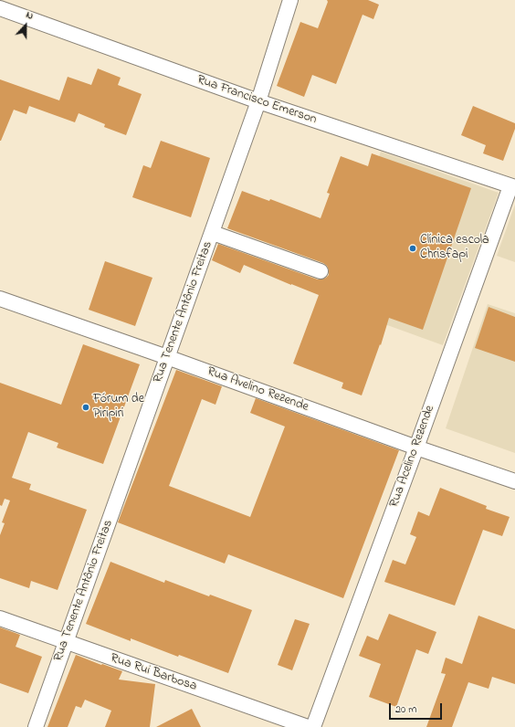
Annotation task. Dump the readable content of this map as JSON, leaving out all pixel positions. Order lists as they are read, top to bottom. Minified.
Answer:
{"streets":{"street":["Rua Francisco Emerson","Rua Tenente Antônio Freitas","Rua Avelino Rezende","Rua Acelino Rezende","Rua Rui Barbosa"]},"crossings":[["Rua Francisco Emerson","Rua Tenente Antônio Freitas"],["Rua Francisco Emerson","Rua Acelino Rezende"],["Rua Tenente Antônio Freitas","Rua Avelino Rezende"],["Rua Tenente Antônio Freitas","Rua Rui Barbosa"],["Rua Avelino Rezende","Rua Acelino Rezende"]],"places":["Clínica escola Chrisfapi","Fórum de Piripiri"],"scale_bar":"20 m","north":"top"}
